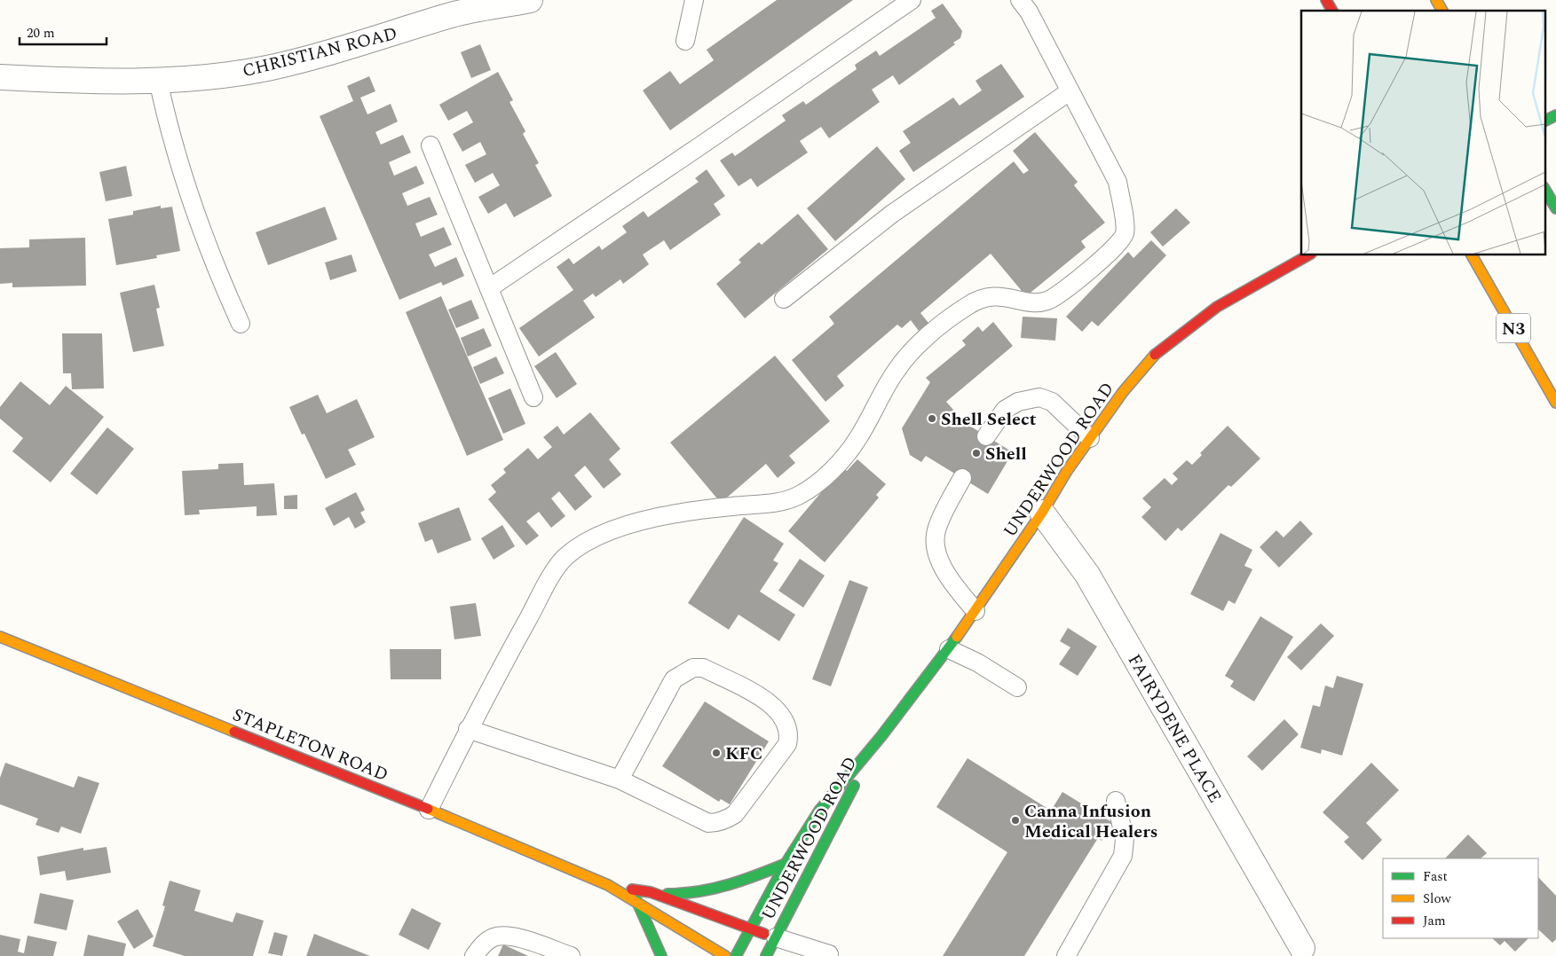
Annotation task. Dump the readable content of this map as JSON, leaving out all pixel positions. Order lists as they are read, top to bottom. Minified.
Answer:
{"streets":{"main road":["N3","UNDERWOOD ROAD","STAPLETON ROAD"],"street":["CHRISTIAN ROAD","FAIRYDENE PLACE"]},"crossings":[["UNDERWOOD ROAD","FAIRYDENE PLACE"],["UNDERWOOD ROAD","STAPLETON ROAD"]],"places":["Shell Select","Shell","KFC","Canna Infusion Medical Healers"],"legend":["Fast","Slow","Jam"],"scale_bar":"20 m"}
